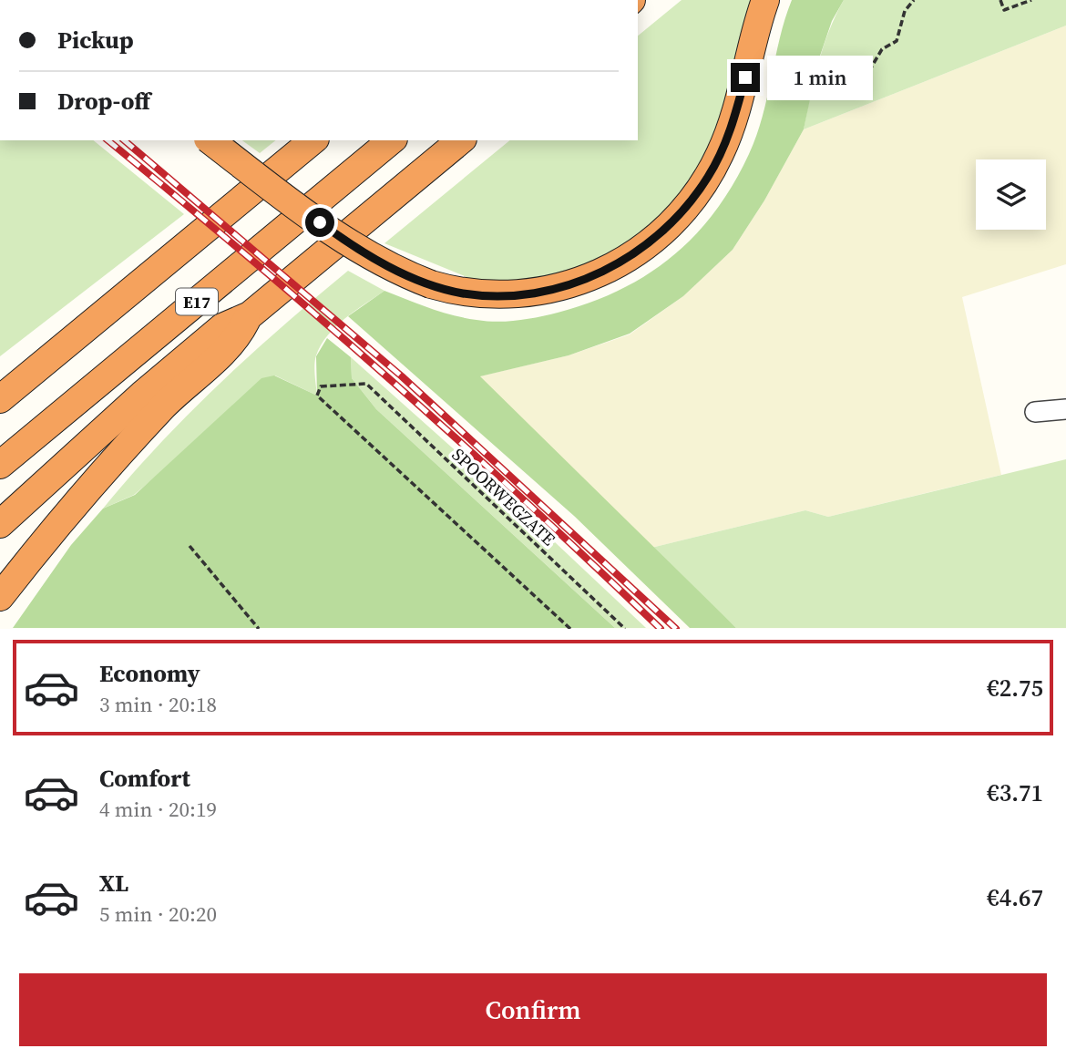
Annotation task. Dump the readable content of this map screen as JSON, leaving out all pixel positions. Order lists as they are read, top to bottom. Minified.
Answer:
{"streets":{"highway":["E17"],"path":["SPOORWEGZATE"]},"page":{"banner":["Pickup","Drop-off"],"bubble":"1 min","list":[{"name":"Economy","note":"3 min · 20:18","value":"€2.75"},{"name":"Comfort","note":"4 min · 20:19","value":"€3.71"},{"name":"XL","note":"5 min · 20:20","value":"€4.67"}],"buttons":"Confirm"}}
